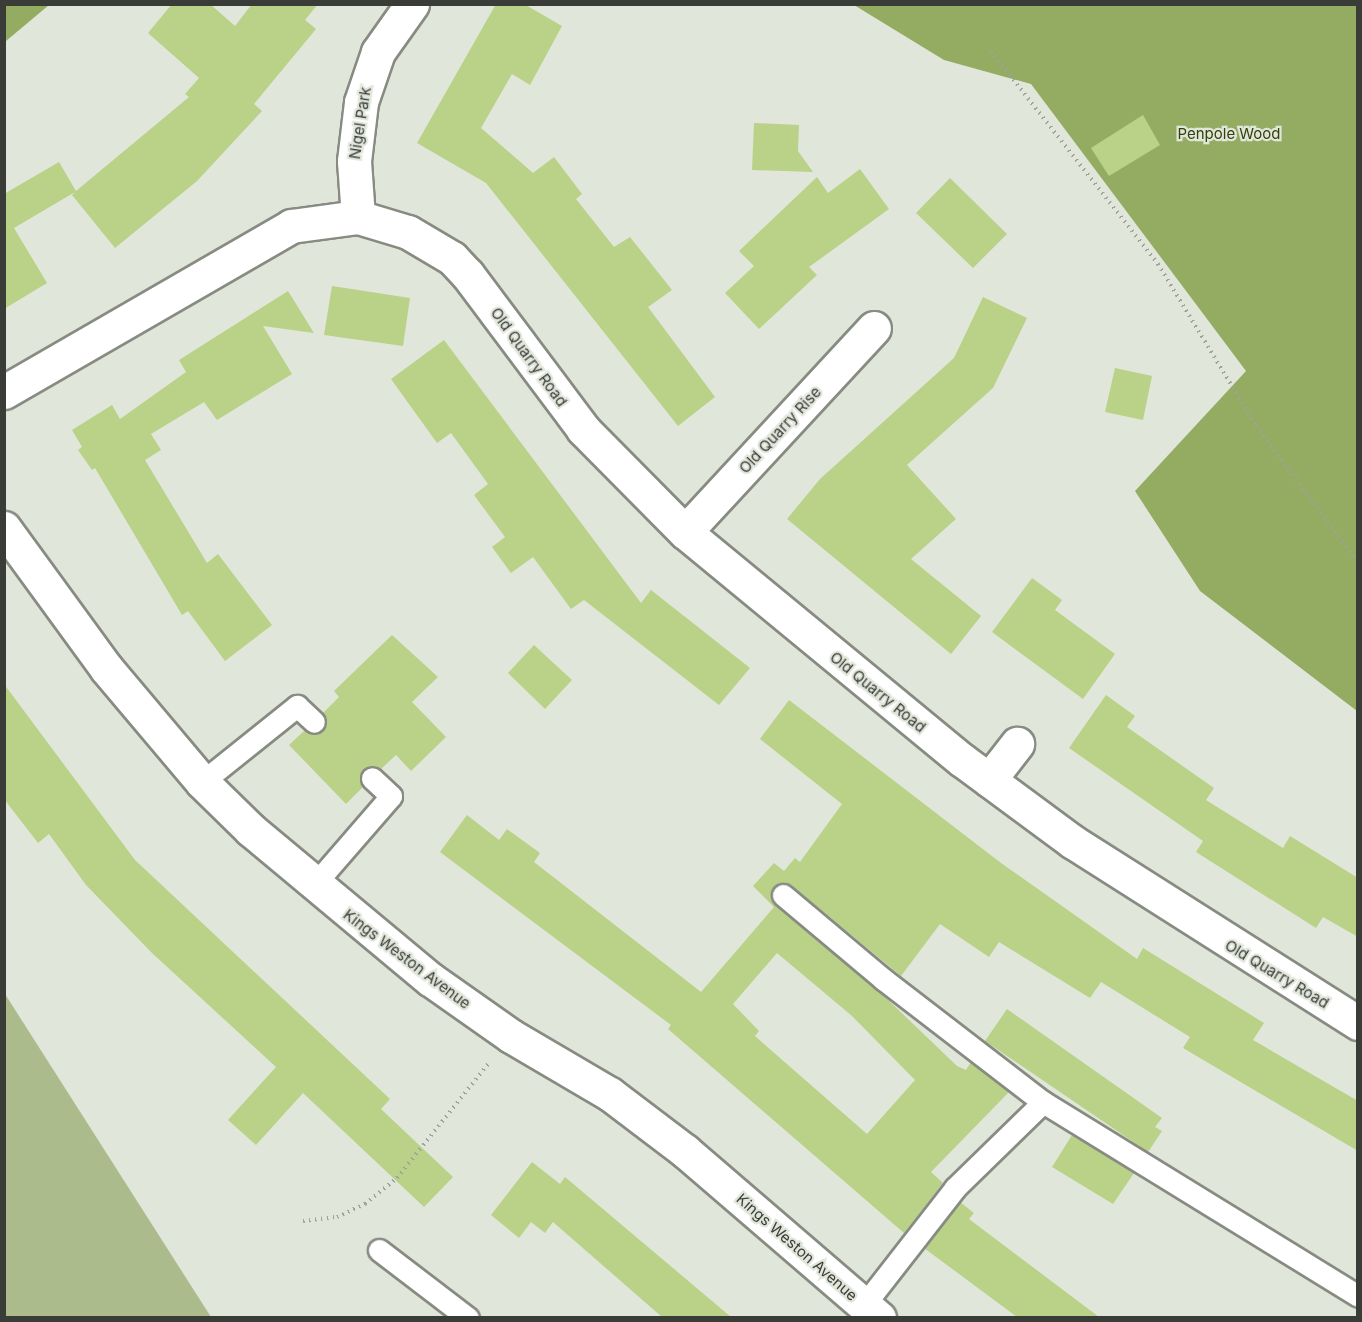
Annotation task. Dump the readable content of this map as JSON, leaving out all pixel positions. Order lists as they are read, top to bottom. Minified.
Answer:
{"streets":{"street":["Nigel Park","Old Quarry Road","Old Quarry Rise","Kings Weston Avenue"]},"crossings":[["Nigel Park","Old Quarry Road"],["Old Quarry Road","Old Quarry Rise"]],"parks":["Penpole Wood"]}
